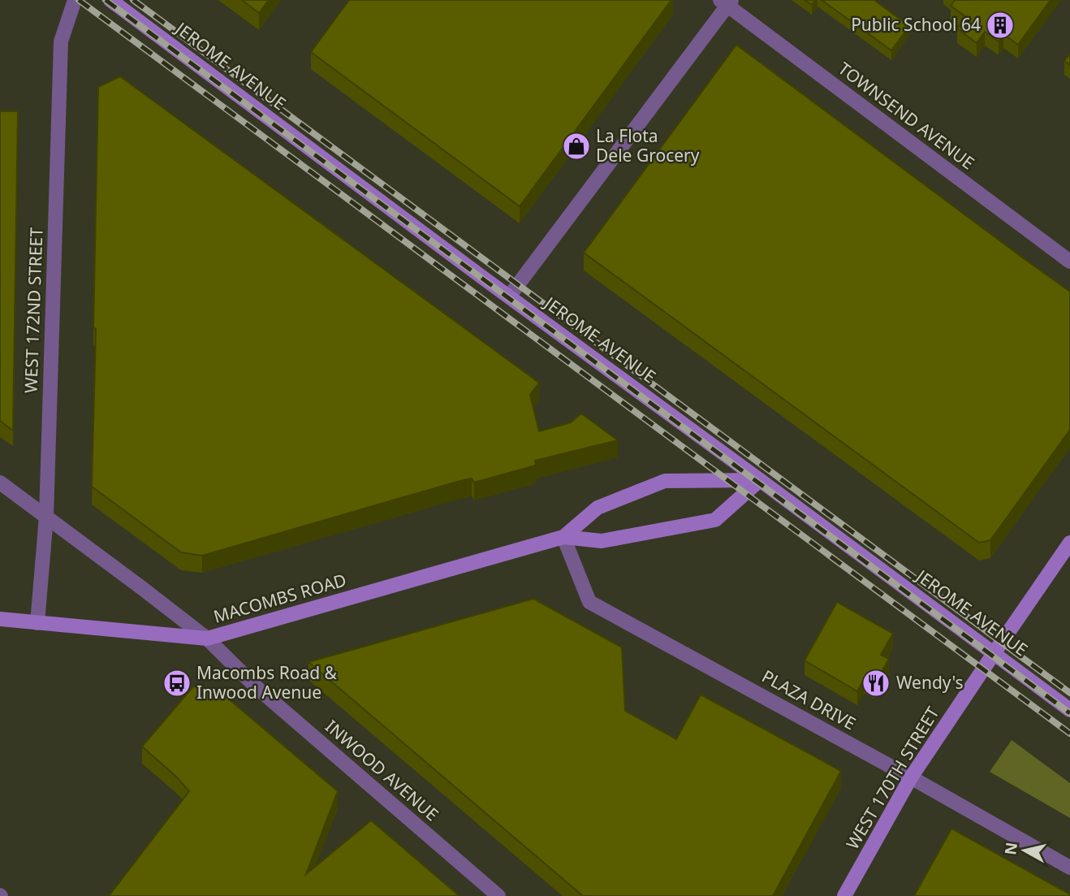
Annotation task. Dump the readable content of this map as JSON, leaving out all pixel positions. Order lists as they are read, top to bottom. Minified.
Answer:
{"streets":{"street":["JEROME AVENUE","TOWNSEND AVENUE","WEST 172ND STREET","MACOMBS ROAD","PLAZA DRIVE","INWOOD AVENUE","WEST 170TH STREET"]},"crossings":[["JEROME AVENUE","MACOMBS ROAD"],["JEROME AVENUE","WEST 170TH STREET"],["WEST 172ND STREET","MACOMBS ROAD"],["WEST 172ND STREET","INWOOD AVENUE"],["MACOMBS ROAD","PLAZA DRIVE"],["MACOMBS ROAD","INWOOD AVENUE"],["PLAZA DRIVE","WEST 170TH STREET"]],"places":{"building":["Public School 64"],"shop":["La Flota Dele Grocery"],"bus stop":["Macombs Road & Inwood Avenue"],"restaurant":["Wendy's"]},"north":"left"}
